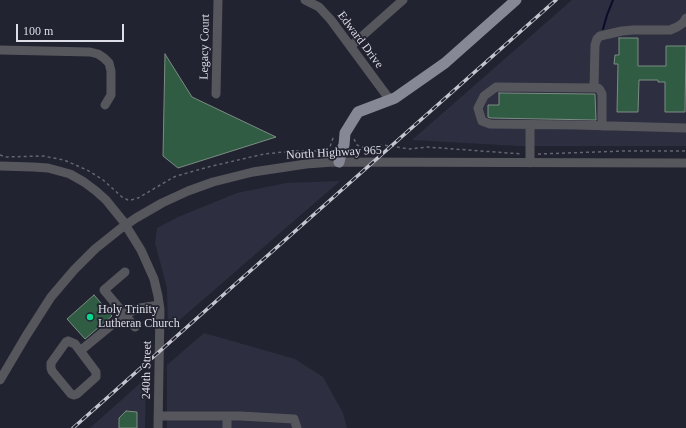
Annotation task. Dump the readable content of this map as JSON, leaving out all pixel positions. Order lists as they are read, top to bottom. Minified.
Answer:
{"streets":{"street":["Edward Drive","Legacy Court","North Highway 965","240th Street"]},"crossings":[["North Highway 965","240th Street"]],"places":["Holy Trinity Lutheran Church"],"scale_bar":"100 m"}
